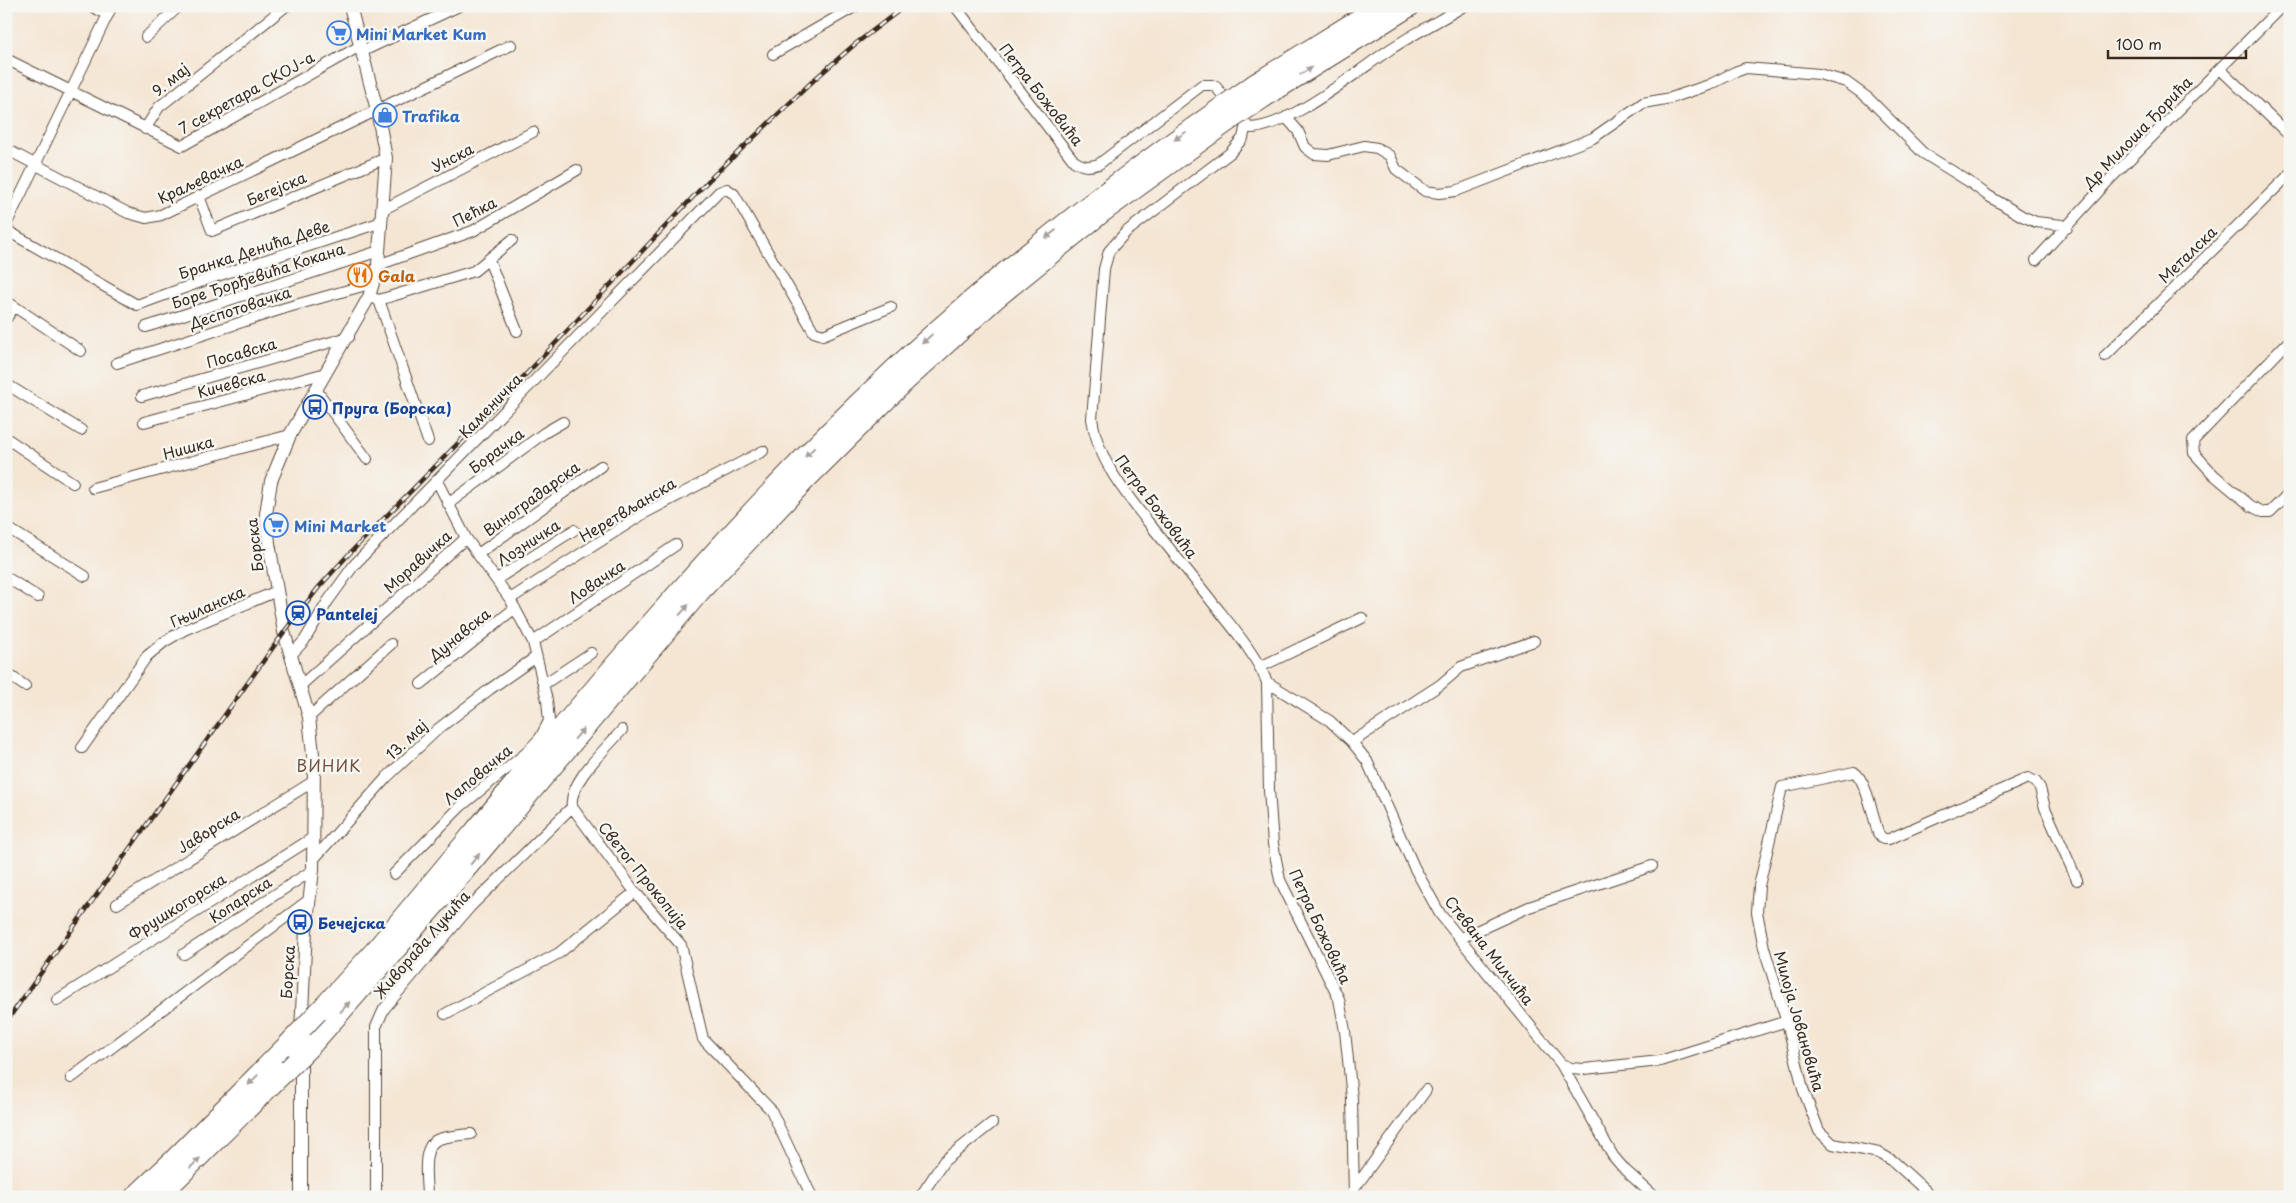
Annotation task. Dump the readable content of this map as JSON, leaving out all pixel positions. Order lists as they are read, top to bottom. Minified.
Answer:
{"streets":{"street":["9. мај","7 секретара СКОЈ-а","Петра Божовића","Др Милоша Ђорића","Унска","Краљевачка","Бегејска","Пећка","Бранка Денића Деве","Металска","Боре Ђорђевића Кокана","Деспотовачка","Посавска","Кичевска","Каменичка","Нишка","Борачка","Виноградарска","Неретвљанска","Лозничка","Борска","Моравичка","Ловачка","Гњиланска","Дунавска","13. мај","Лаповачка","Јаворска","Светог Прокопија","Копарска","Фрушкогорска","Живорада Лукића","Стевана Милчића","Милоја Јовановића"]},"crossings":[["9. мај","7 секретара СКОЈ-а"],["7 секретара СКОЈ-а","Борска"],["Петра Божовића","Стевана Милчића"],["Унска","Борска"],["Краљевачка","Бегејска"],["Краљевачка","Борска"],["Бегејска","Борска"],["Пећка","Борска"],["Бранка Денића Деве","Борска"],["Боре Ђорђевића Кокана","Борска"],["Деспотовачка","Борска"],["Посавска","Борска"],["Кичевска","Борска"],["Каменичка","Борска"],["Каменичка","Лаповачка"],["Нишка","Борска"],["Борачка","Лаповачка"],["Виноградарска","Лаповачка"],["Неретвљанска","Дунавска"],["Неретвљанска","Лаповачка"],["Лозничка","Лаповачка"],["Борска","Моравичка"],["Борска","Гњиланска"],["Борска","13. мај"],["Борска","Јаворска"],["Борска","Копарска"],["Борска","Фрушкогорска"],["Моравичка","Лаповачка"],["Ловачка","Лаповачка"],["Дунавска","Лаповачка"],["13. мај","Лаповачка"],["13. мај","Копарска"],["Светог Прокопија","Живорада Лукића"]],"districts":["ВИНИК"],"places":{"supermarket":["Mini Market Kum","Mini Market"],"shop":["Trafika"],"restaurant":["Gala"],"bus stop":["Пруга (Борска)","Бечејска"],"station":["Pantelej"]},"scale_bar":"100 m"}
